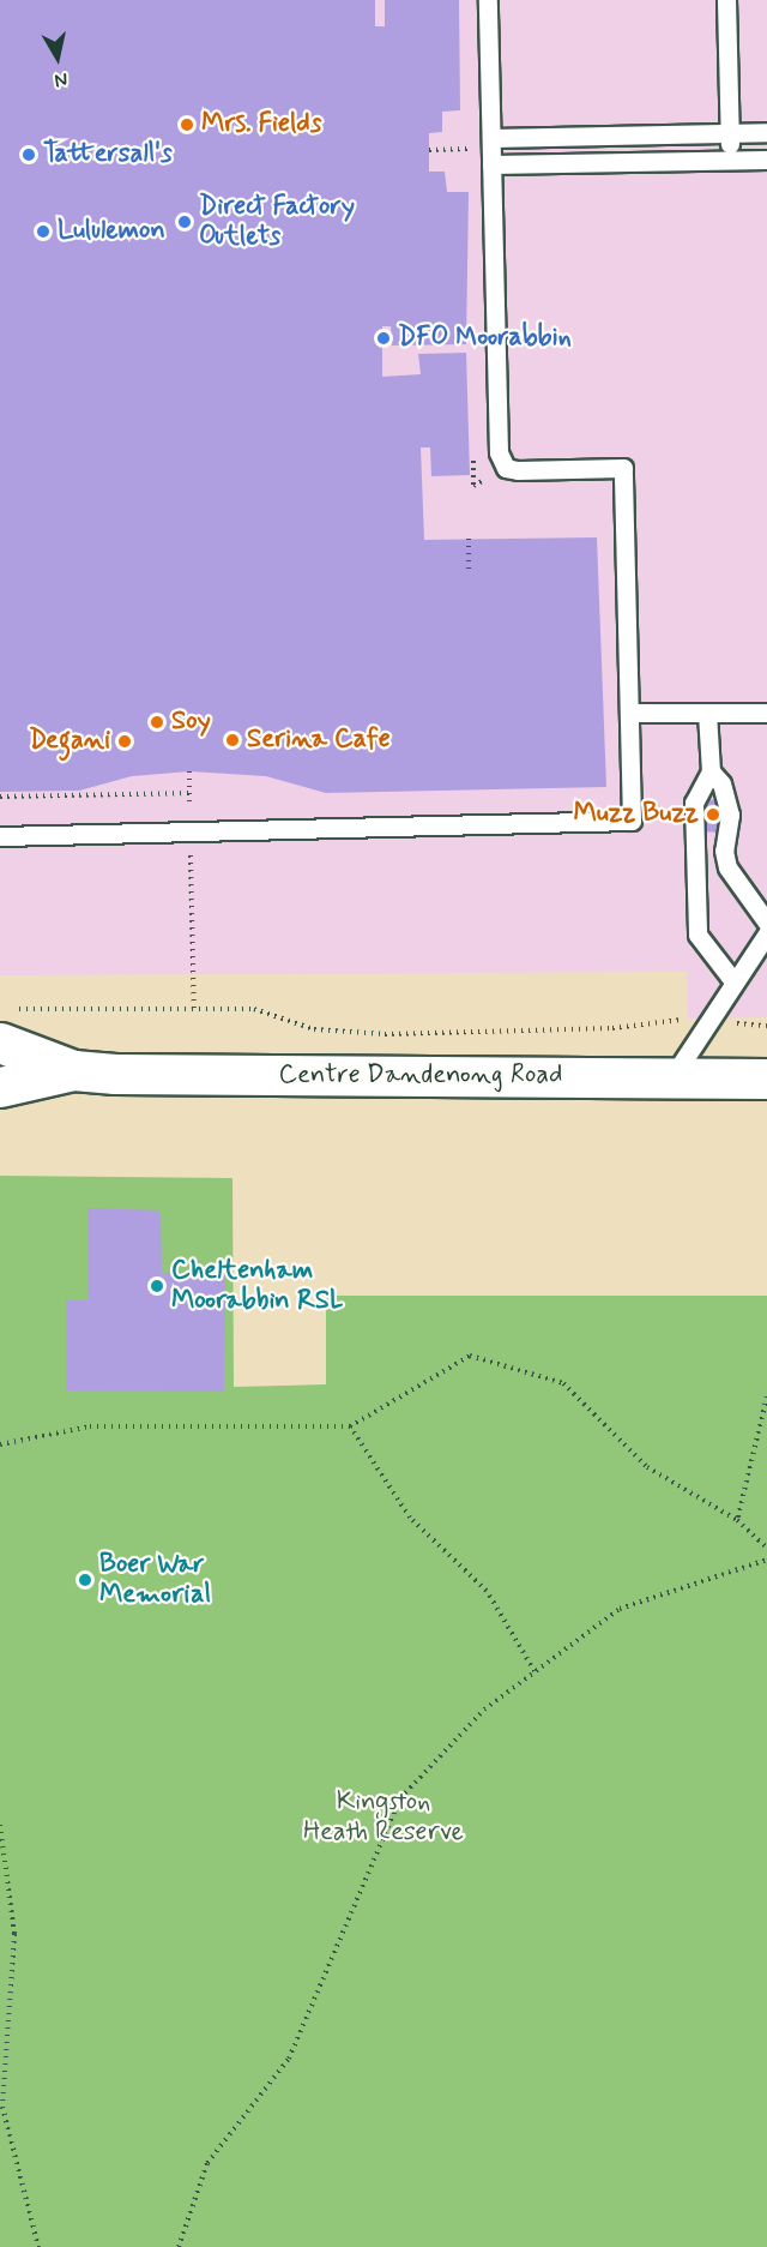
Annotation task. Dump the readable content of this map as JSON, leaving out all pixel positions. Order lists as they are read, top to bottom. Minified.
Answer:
{"streets":{"main road":["Centre Dandenong Road"]},"parks":["Kingston Heath Reserve"],"places":["Mrs. Fields","Tattersall's","Direct Factory Outlets","Lululemon","DFO Moorabbin","Soy","Serina Cafe","Degani","Muzz Buzz","Cheltenham Moorabbin RSL","Boer War Memorial"],"north":"bottom"}
